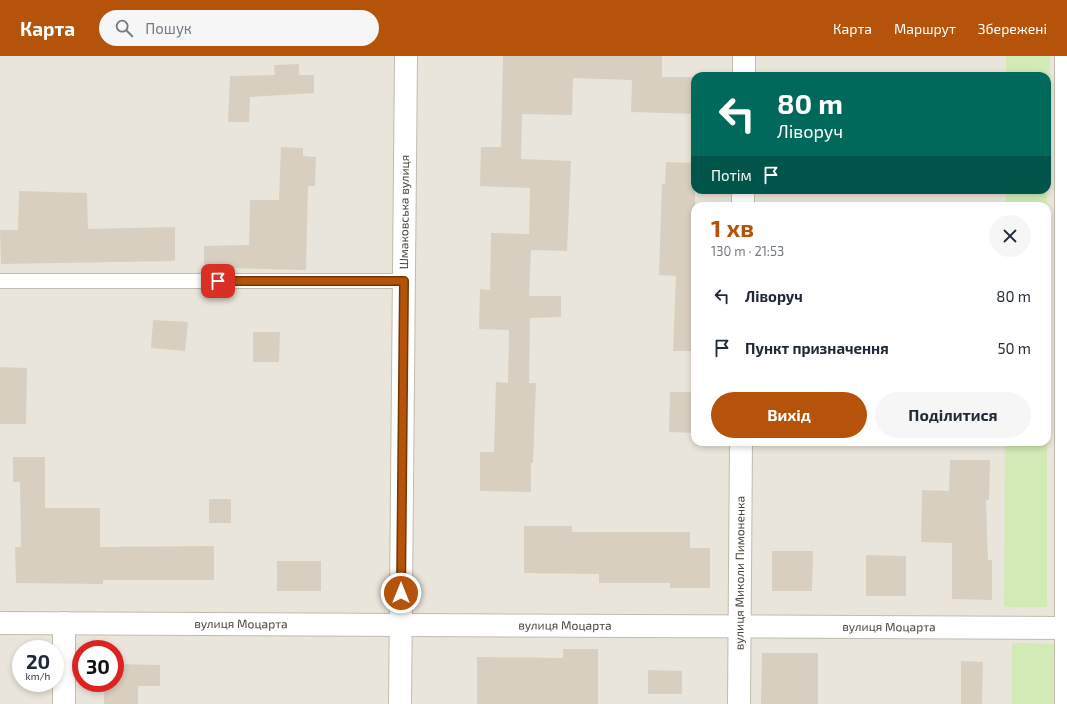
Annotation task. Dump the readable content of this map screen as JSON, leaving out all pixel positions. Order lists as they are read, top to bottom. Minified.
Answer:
{"streets":{"street":["Шмаковська вулиця","вулиця Миколи Пимоненка","вулиця Моцарта"]},"crossings":[["Шмаковська вулиця","вулиця Моцарта"],["вулиця Миколи Пимоненка","вулиця Моцарта"]],"page":{"header":"Карта","search":"Пошук","nav":["Карта","Маршрут","Збережені"],"turn":["80 m","Ліворуч"],"then":"Потім","heading":["1 хв","130 m · 21:53"],"list":[{"name":"Ліворуч","value":"80 m"},{"name":"Пункт призначення","value":"50 m"}],"buttons":["Вихід","Поділитися"],"speed":"20 km/h","limit":"30"}}
